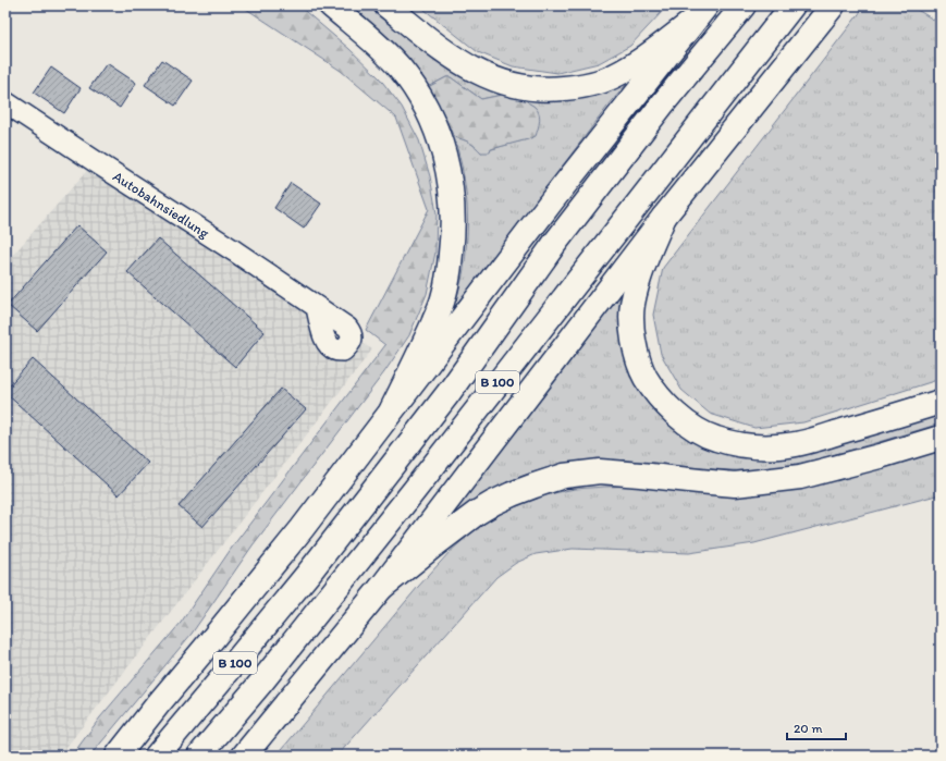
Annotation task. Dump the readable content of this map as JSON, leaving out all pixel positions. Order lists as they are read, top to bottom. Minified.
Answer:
{"streets":{"highway":["B 100"],"street":["Autobahnsiedlung"]},"scale_bar":"20 m"}
